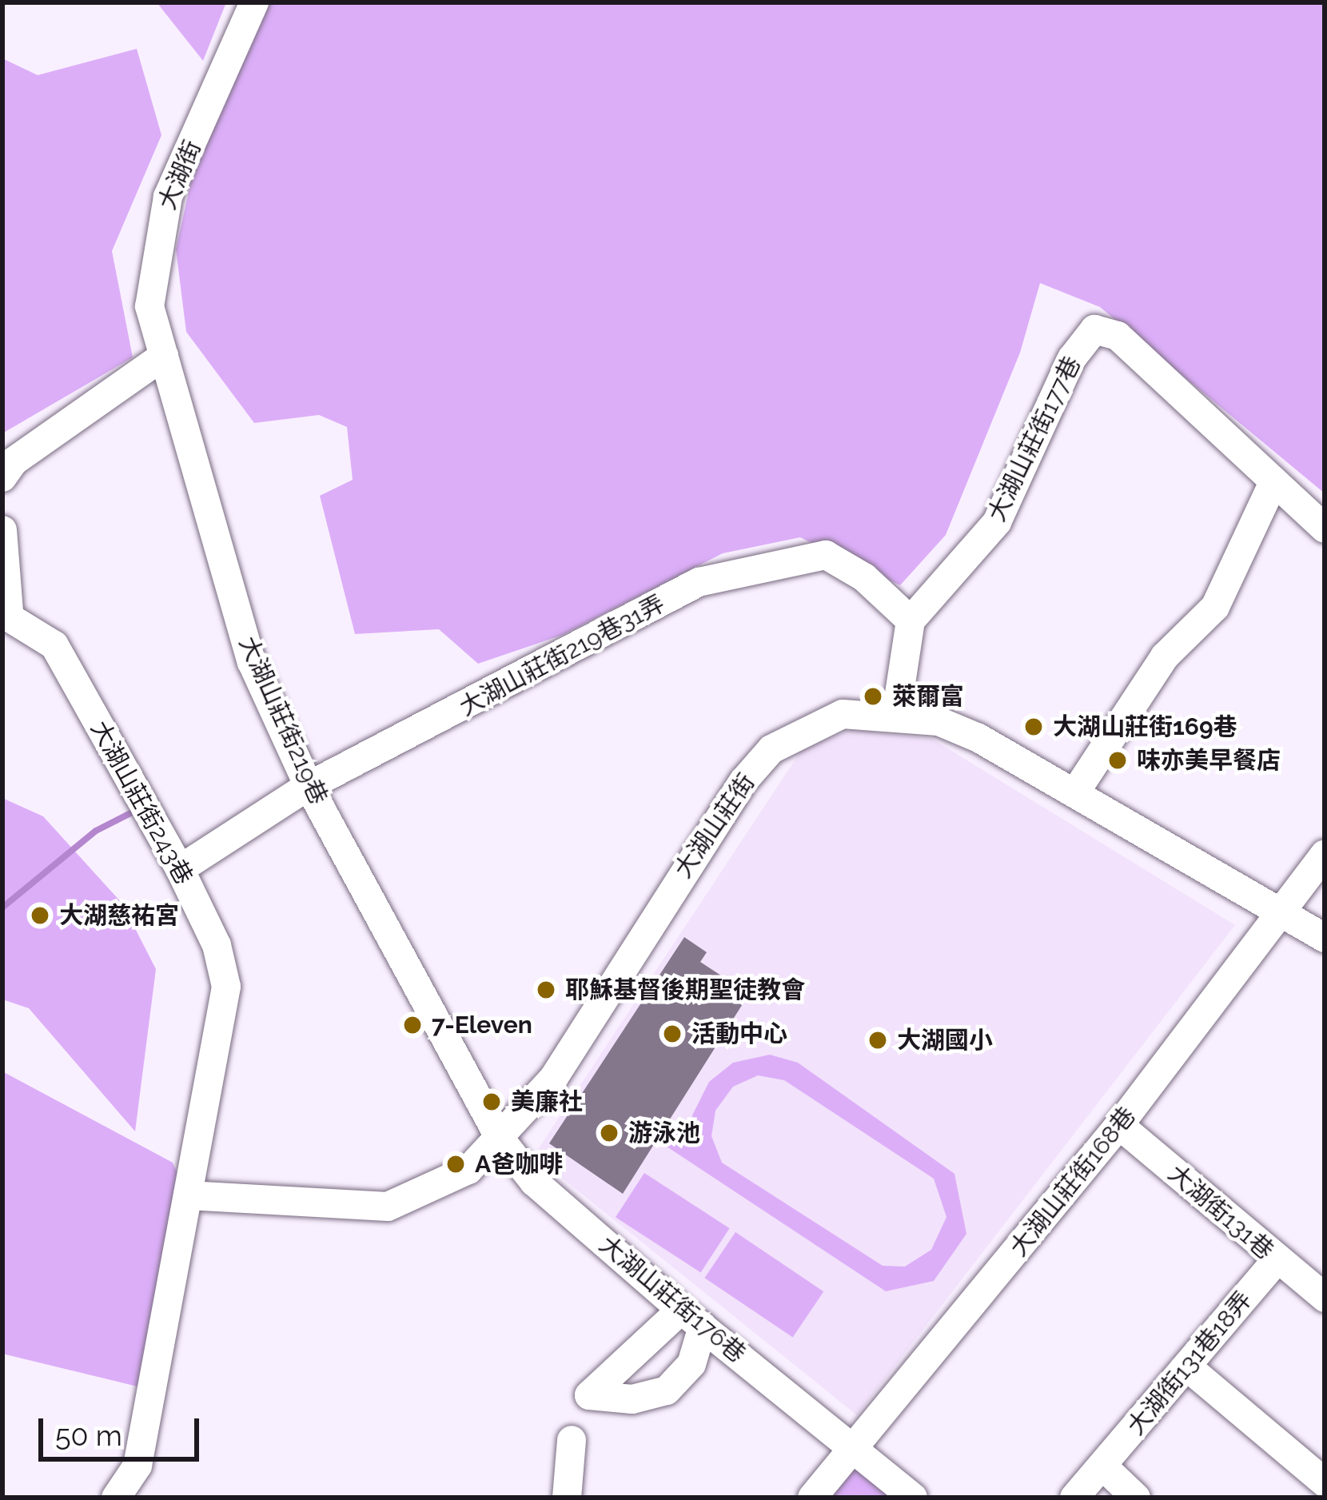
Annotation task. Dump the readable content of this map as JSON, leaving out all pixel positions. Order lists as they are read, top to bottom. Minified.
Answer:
{"streets":{"street":["大湖街","大湖山莊街177巷","大湖山莊街219巷31弄","大湖山莊街219巷","大湖山莊街243巷","大湖山莊街","大湖山莊街168巷","大湖街131巷","大湖山莊街176巷","大湖街131巷18弄"]},"crossings":[["大湖街","大湖山莊街219巷"],["大湖山莊街177巷","大湖山莊街219巷31弄"],["大湖山莊街219巷31弄","大湖山莊街219巷"],["大湖山莊街219巷31弄","大湖山莊街243巷"],["大湖山莊街219巷","大湖山莊街"],["大湖山莊街219巷","大湖山莊街176巷"],["大湖山莊街243巷","大湖山莊街"],["大湖山莊街","大湖山莊街168巷"],["大湖山莊街","大湖山莊街176巷"],["大湖山莊街168巷","大湖街131巷"],["大湖山莊街168巷","大湖山莊街176巷"],["大湖街131巷","大湖街131巷18弄"]],"places":["萊爾富","大湖山莊街169巷","味亦美早餐店","大湖慈祐宮","耶穌基督後期聖徒教會","7-Eleven","活動中心","大湖國小","美廉社","游泳池","A爸咖啡"],"scale_bar":"50 m"}
